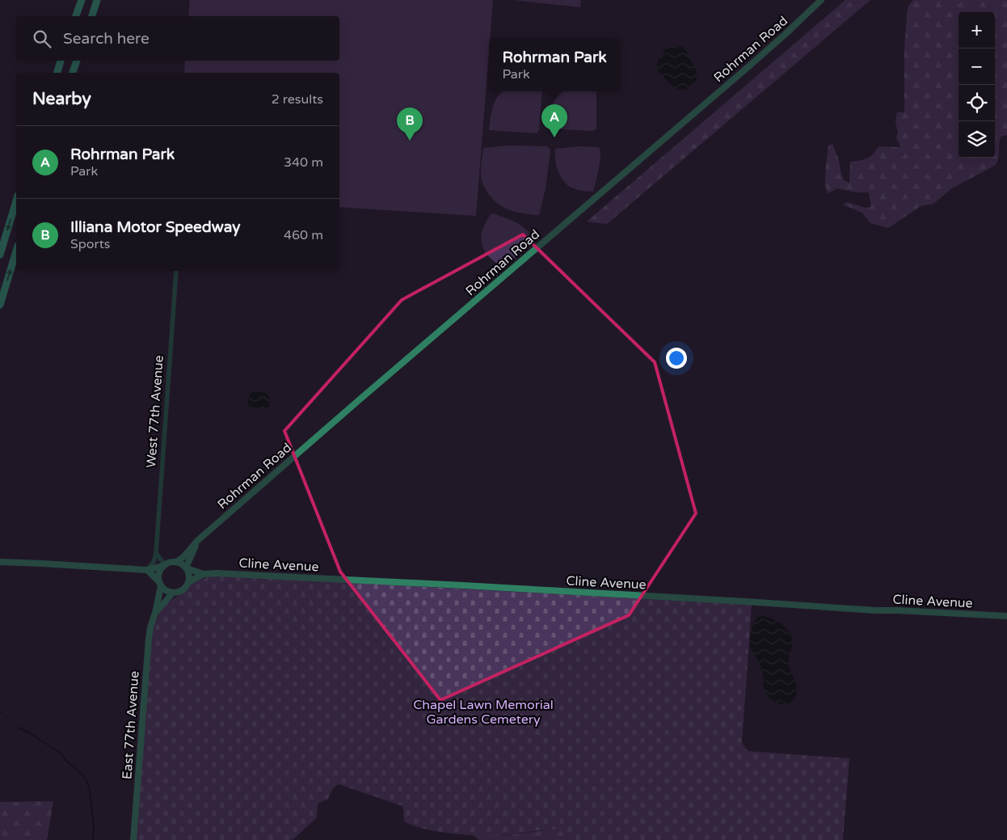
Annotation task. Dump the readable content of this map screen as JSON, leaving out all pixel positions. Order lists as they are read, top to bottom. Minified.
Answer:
{"streets":{"street":["Rohrman Road","West 77th Avenue","Cline Avenue","East 77th Avenue"]},"crossings":[["Rohrman Road","Cline Avenue"],["Rohrman Road","East 77th Avenue"],["Cline Avenue","East 77th Avenue"]],"parks":["Chapel Lawn Memorial Gardens Cemetery"],"page":{"map_buttons":["+","−"],"search":"Search here","popup":["Rohrman Park","Park"],"heading":["Nearby","2 results"],"pins":["A","B"],"list":[{"mark":"A","name":"Rohrman Park","note":"Park","value":"340 m"},{"mark":"B","name":"Illiana Motor Speedway","note":"Sports","value":"460 m"}]}}
